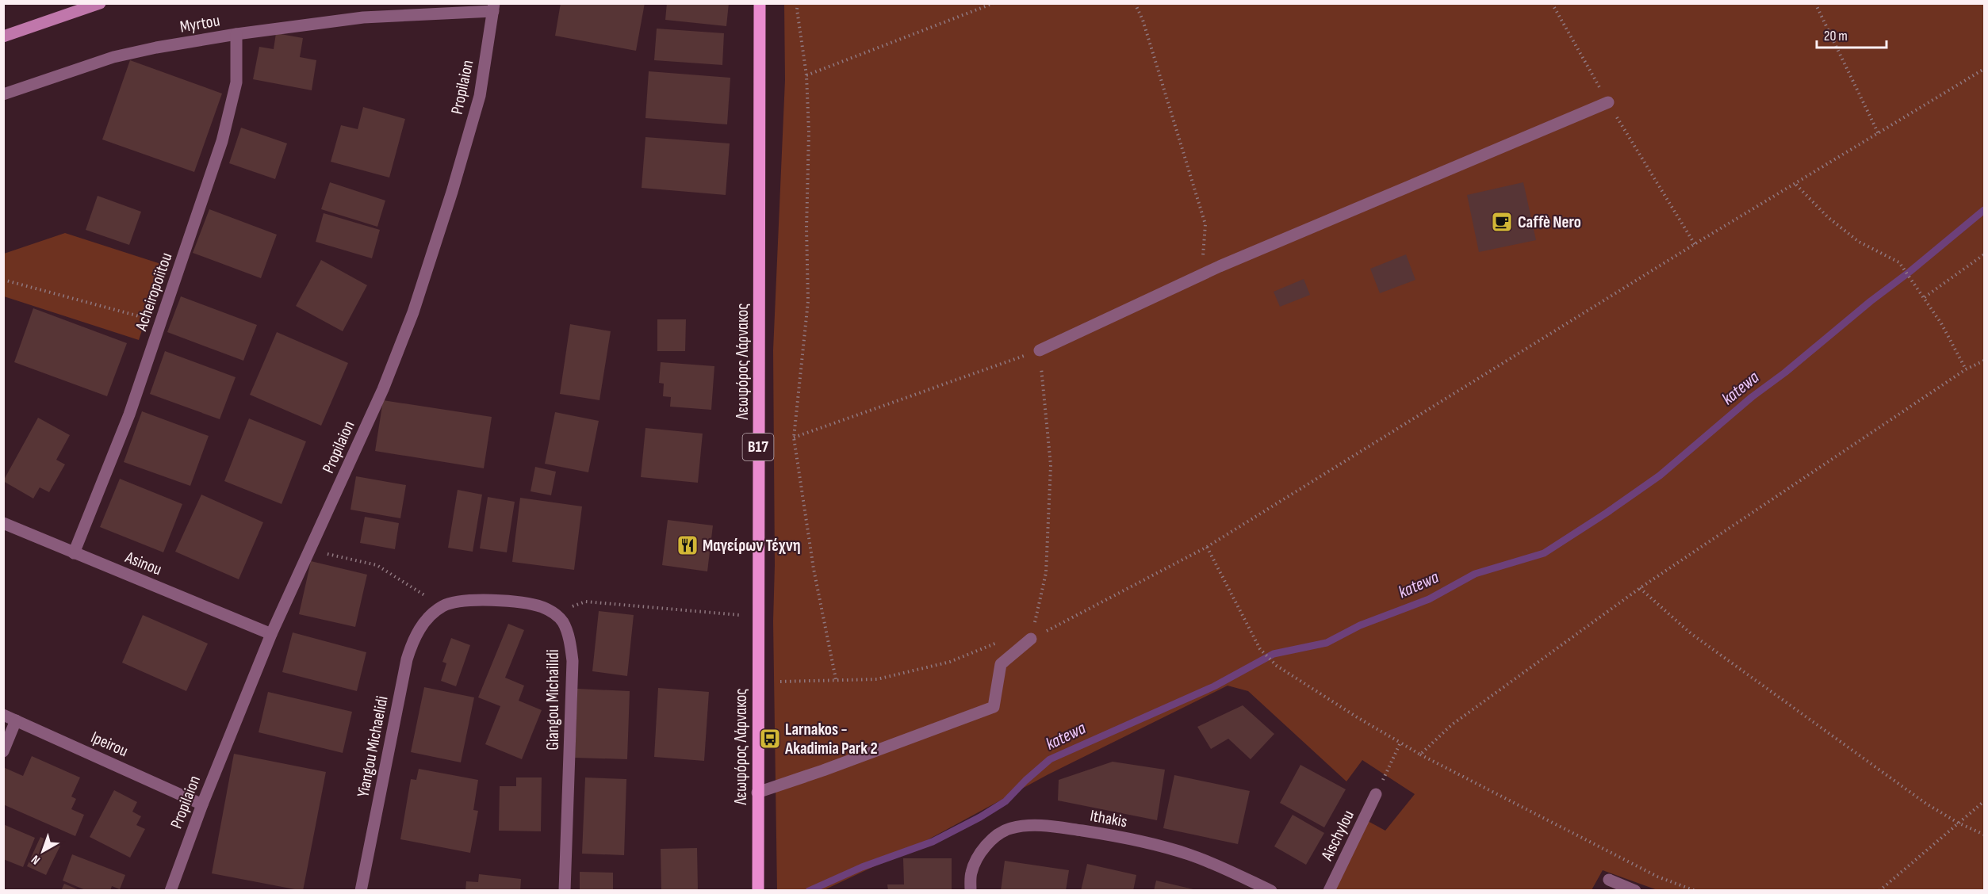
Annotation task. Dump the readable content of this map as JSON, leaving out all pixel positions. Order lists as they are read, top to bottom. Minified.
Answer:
{"streets":{"main road":["Λεωφόρος Λάρνακος","B17"],"street":["Myrtou","Propilaion","Acheiropoiitou","Asinou","Giangou Michailidi","Ipeirou","Yiangou Michaelidi","Ithakis","Aischylou"]},"crossings":[["Myrtou","Propilaion"],["Myrtou","Acheiropoiitou"],["Propilaion","Asinou"],["Propilaion","Ipeirou"],["Acheiropoiitou","Asinou"]],"water":["katewa"],"places":{"cafe":["Caffè Nero"],"restaurant":["Μαγείρων Τέχνη"],"bus stop":["Larnakos - Akadimia Park 2"]},"scale_bar":"20 m","north":"bottom left"}
